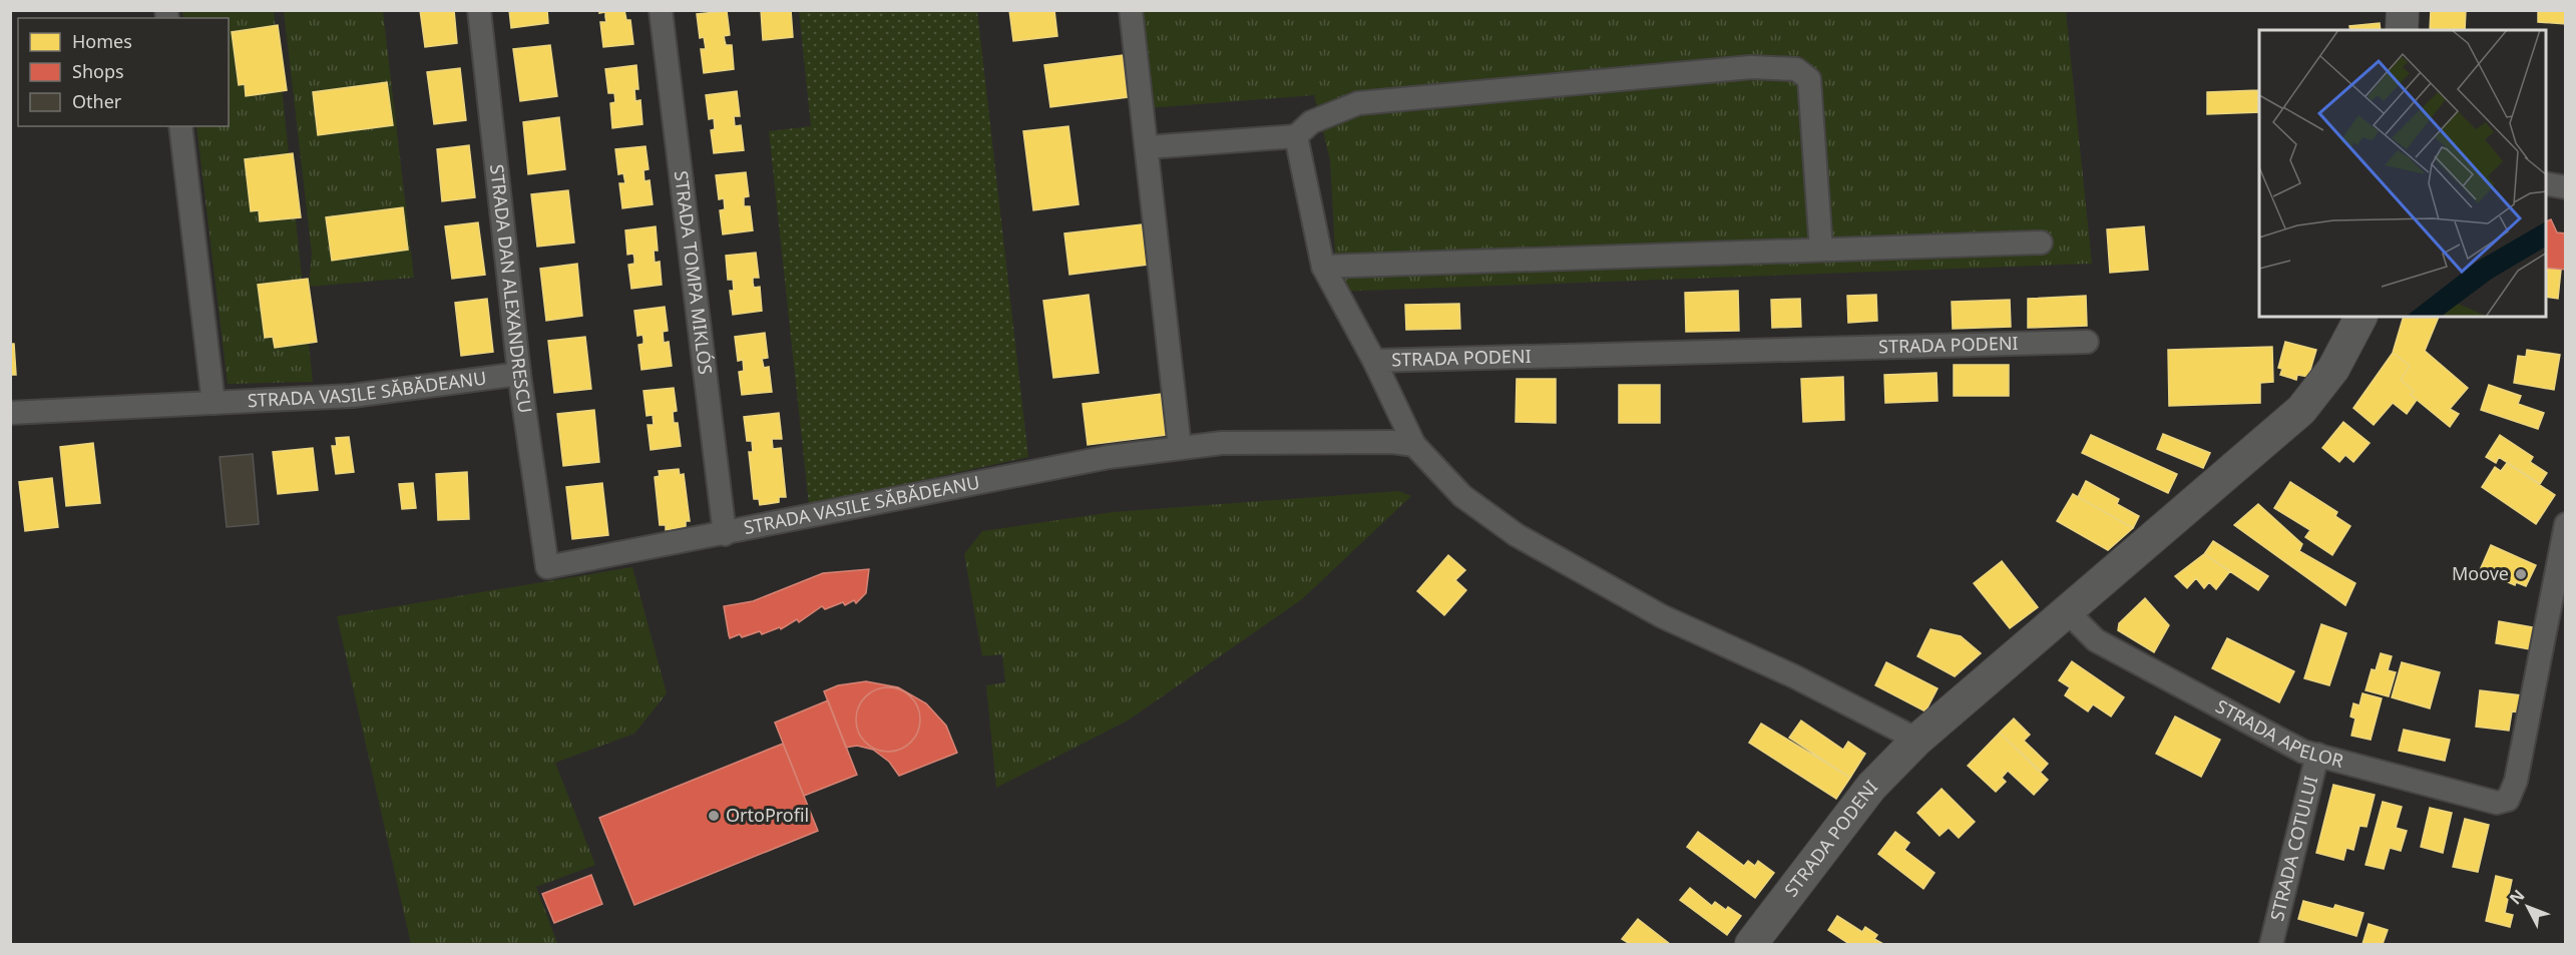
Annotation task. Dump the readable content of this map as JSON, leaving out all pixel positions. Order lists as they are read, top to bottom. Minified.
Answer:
{"streets":{"main road":["STRADA PODENI"],"street":["STRADA TOMPA MIKLÓS","STRADA DAN ALEXANDRESCU","STRADA VASILE SĂBĂDEANU","STRADA APELOR","STRADA COTULUI"]},"crossings":[["STRADA TOMPA MIKLÓS","STRADA VASILE SĂBĂDEANU"],["STRADA DAN ALEXANDRESCU","STRADA VASILE SĂBĂDEANU"],["STRADA PODENI","STRADA VASILE SĂBĂDEANU"],["STRADA PODENI","STRADA APELOR"],["STRADA APELOR","STRADA COTULUI"]],"places":["Moove","OrtoProfil"],"legend":["Homes","Shops","Other"],"north":"top left"}
